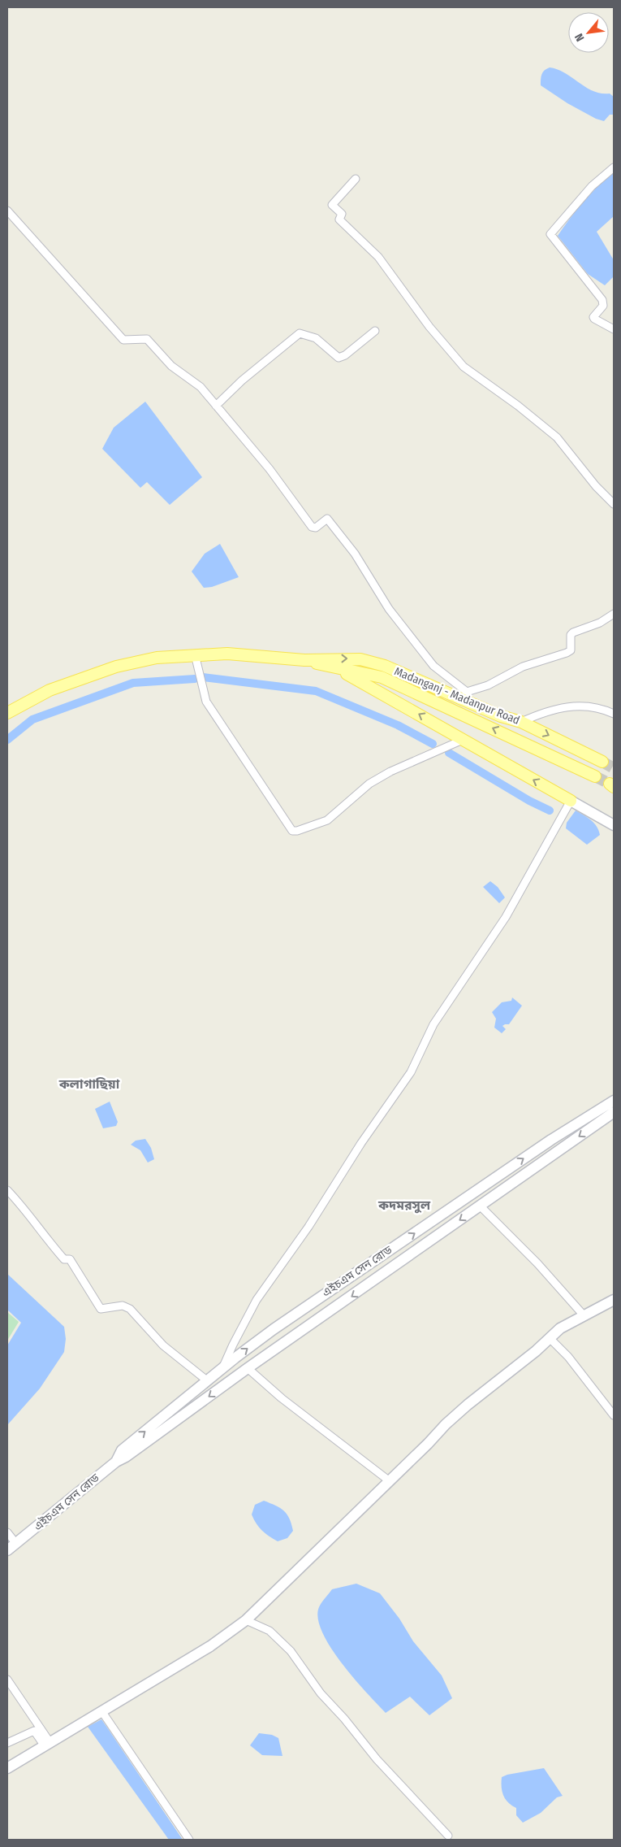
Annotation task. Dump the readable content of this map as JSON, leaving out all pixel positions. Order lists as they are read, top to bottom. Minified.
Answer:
{"streets":{"main road":["Madanganj - Madanpur Road","এইচএম সেন রোড"]},"districts":["কলাগাছিয়া","কদমরসুল"],"north":"bottom left"}
